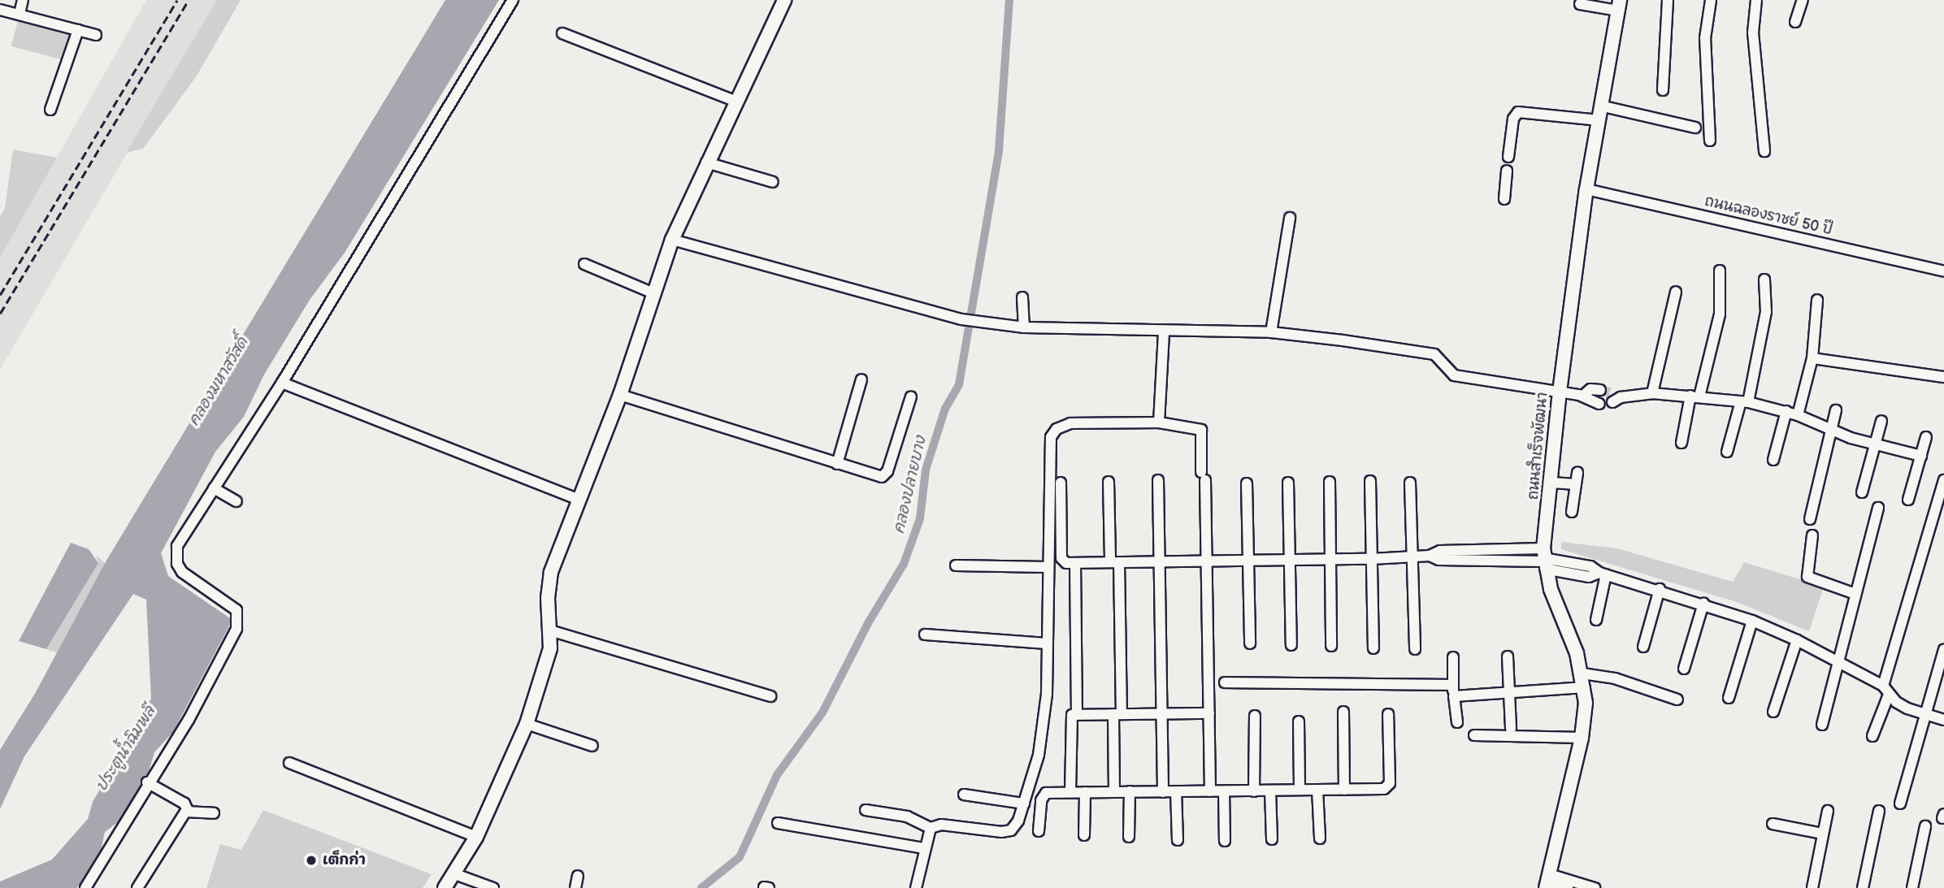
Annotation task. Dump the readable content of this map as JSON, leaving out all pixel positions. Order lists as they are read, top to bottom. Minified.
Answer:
{"streets":{"street":["ถนนฉลองราชย์ 50 ปี","ถนนสำเร็จพัฒนา"]},"crossings":[["ถนนฉลองราชย์ 50 ปี","ถนนสำเร็จพัฒนา"]],"water":["คลองมหาสวัสดิ์","คลองปลายบาง","ประตูน้ำฉิมพลี"],"places":["เต็กก่า"]}
